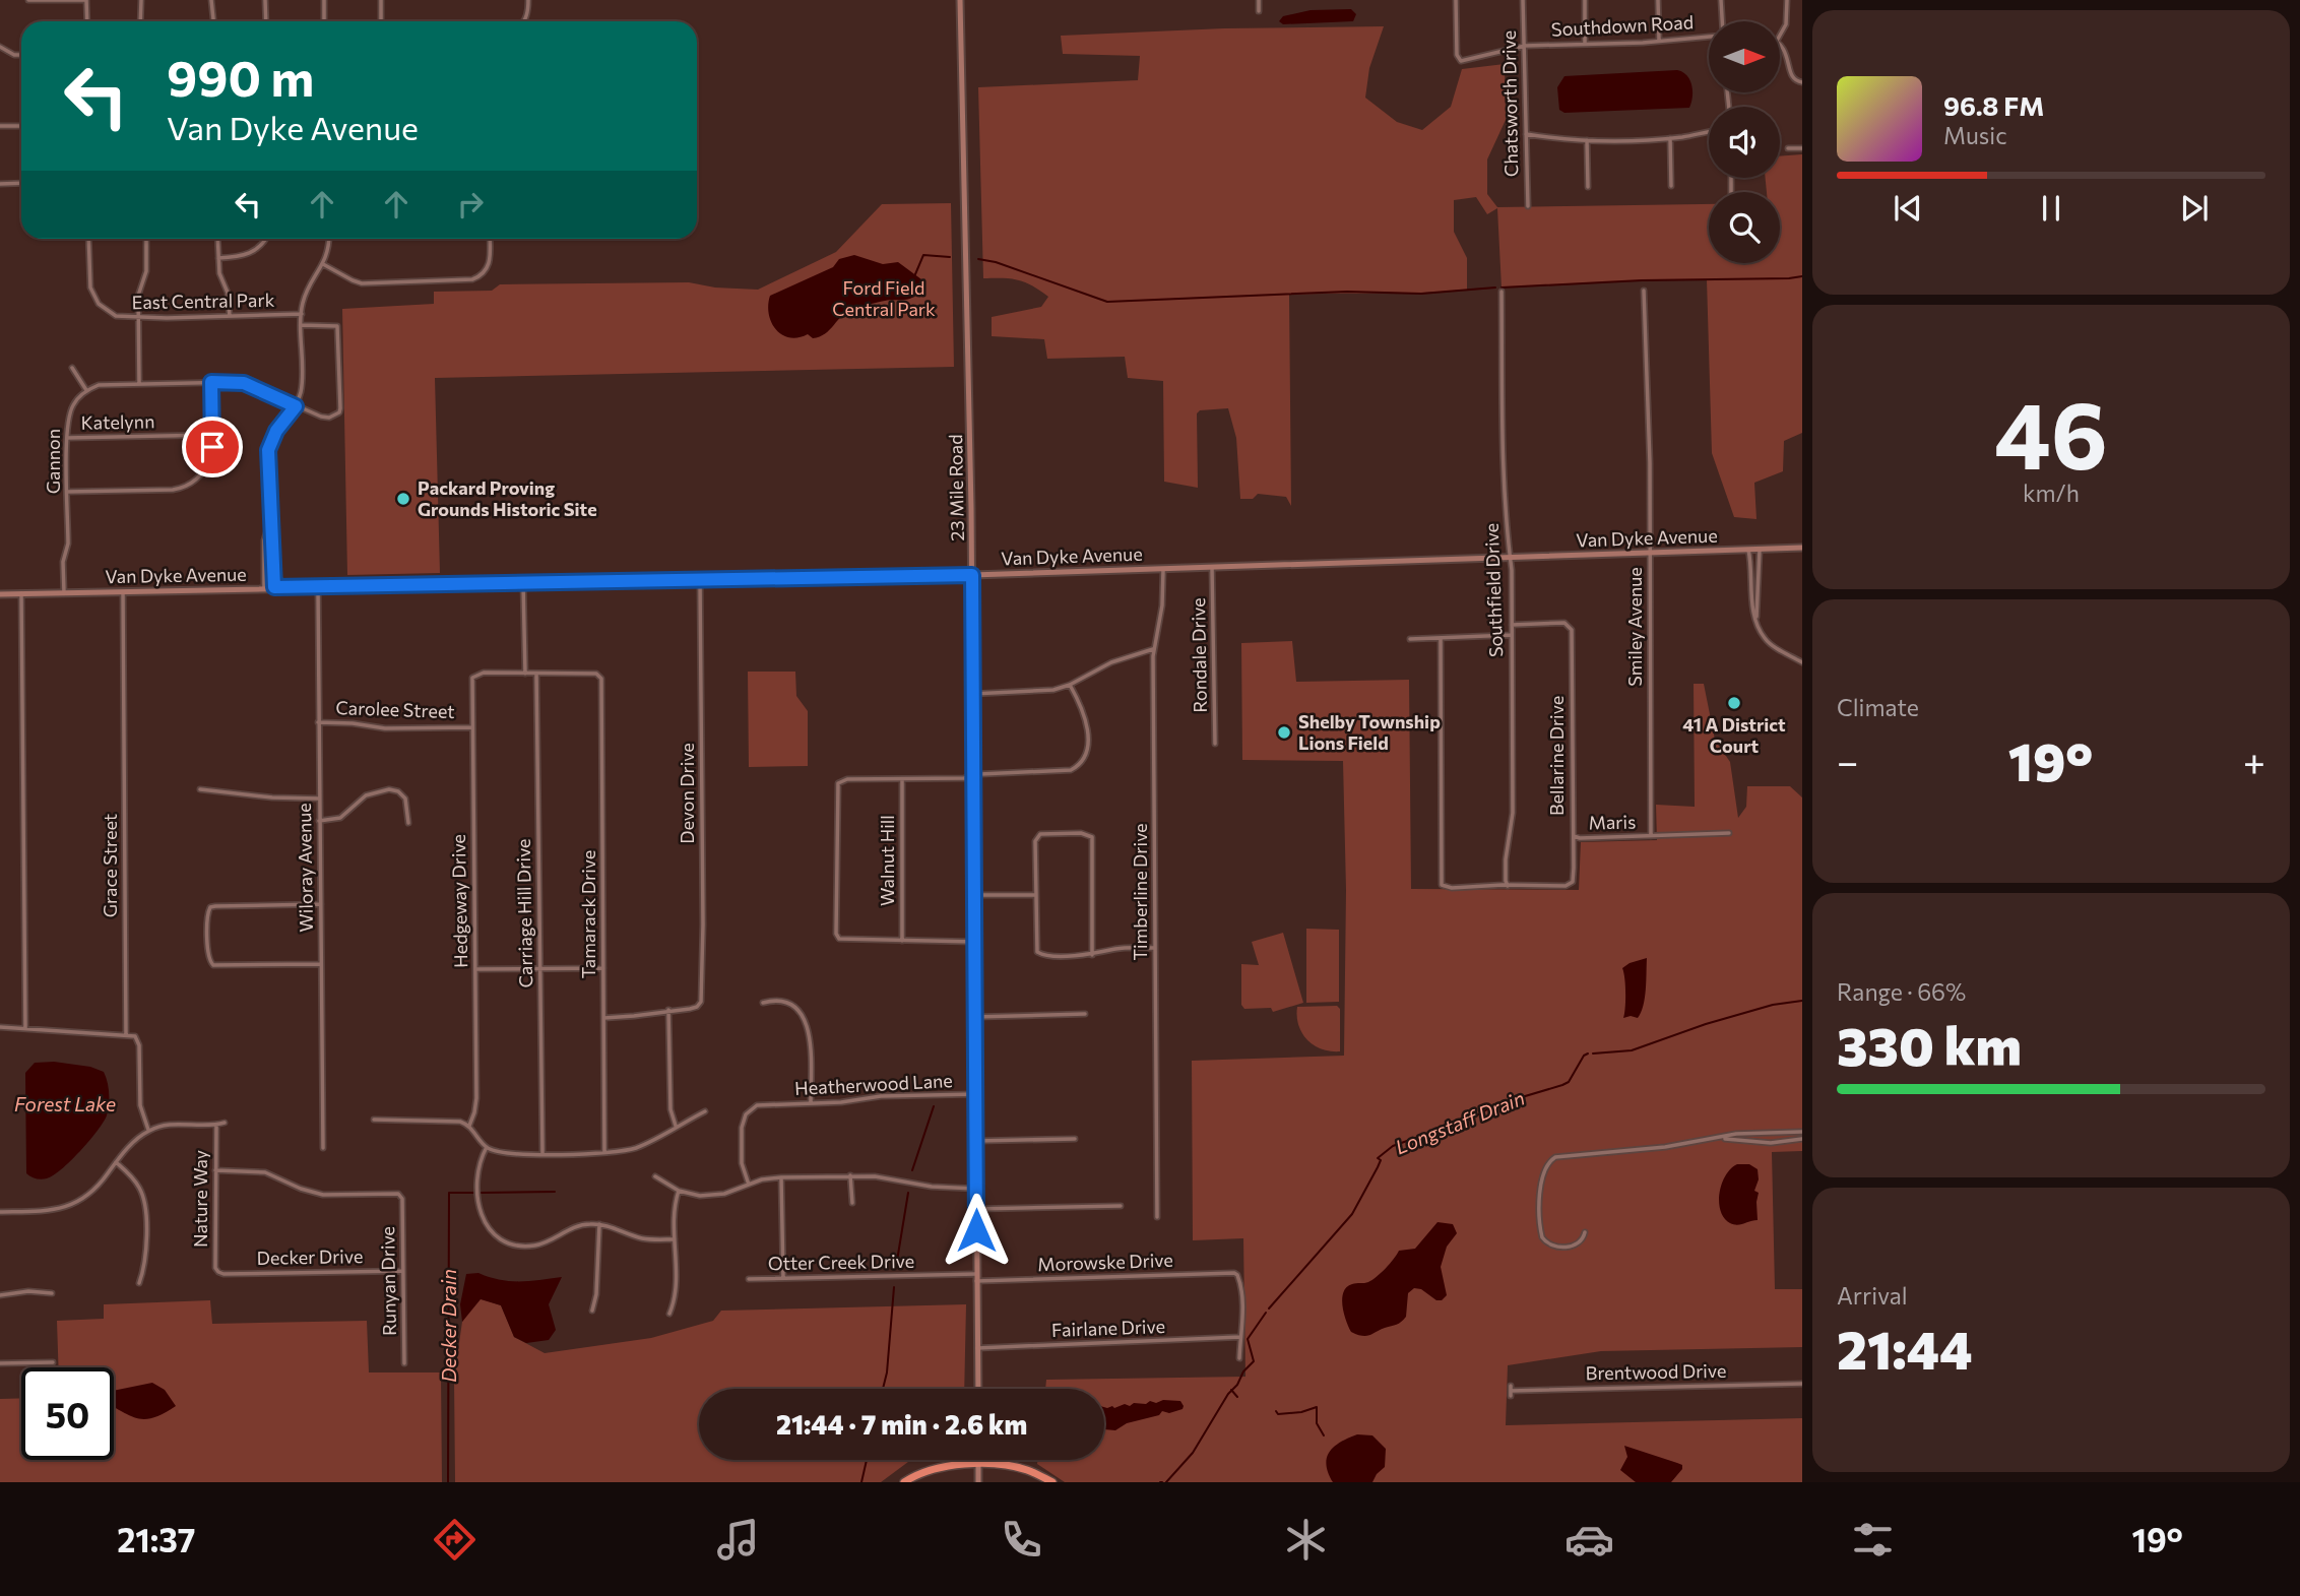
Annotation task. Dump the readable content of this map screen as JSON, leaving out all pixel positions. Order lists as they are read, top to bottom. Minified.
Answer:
{"streets":{"main road":["23 Mile Road","Van Dyke Avenue"],"street":["Southdown Road","Chatsworth Drive","East Central Park","Katelynn","Gannon","Southfield Drive","Smiley Avenue","Rondale Drive","Carolee Street","Bellarine Drive","Devon Drive","Maris","Walnut Hill","Grace Street","Wiloray Avenue","Timberline Drive","Hedgeway Drive","Carriage Hill Drive","Tamarack Drive","Heatherwood Lane","Nature Way","Decker Drive","Otter Creek Drive","Morowske Drive","Runyan Drive","Fairlane Drive","Brentwood Drive"]},"crossings":[["Southdown Road","Chatsworth Drive"],["Katelynn","Gannon"],["Gannon","Van Dyke Avenue"],["23 Mile Road","Van Dyke Avenue"],["23 Mile Road","Heatherwood Lane"],["23 Mile Road","Otter Creek Drive"],["23 Mile Road","Morowske Drive"],["23 Mile Road","Fairlane Drive"],["Van Dyke Avenue","Southfield Drive"],["Van Dyke Avenue","Smiley Avenue"],["Van Dyke Avenue","Rondale Drive"],["Van Dyke Avenue","Devon Drive"],["Van Dyke Avenue","Grace Street"],["Van Dyke Avenue","Wiloray Avenue"],["Van Dyke Avenue","Timberline Drive"],["Southfield Drive","Bellarine Drive"],["Smiley Avenue","Maris"],["Carolee Street","Wiloray Avenue"],["Carolee Street","Hedgeway Drive"],["Bellarine Drive","Maris"],["Carriage Hill Drive","Tamarack Drive"],["Nature Way","Decker Drive"],["Nature Way","Runyan Drive"],["Decker Drive","Runyan Drive"],["Otter Creek Drive","Morowske Drive"],["Morowske Drive","Fairlane Drive"]],"water":["Forest Lake","Longstaff Drain","Decker Drain"],"parks":["Ford Field Central Park"],"places":["Packard Proving Grounds Historic Site","41 A District Court","Shelby Township Lions Field"],"north":"right","page":{"turn":["990 m","Van Dyke Avenue"],"song":["96.8 FM","Music"],"tile":[["46","km/h"],"Climate",["Range · 66%","330 km"],["Arrival","21:44"]],"heat":["−","19°","+"],"limit":"50","trip":"21:44 · 7 min · 2.6 km","tabs":["21:37","19°"]}}
